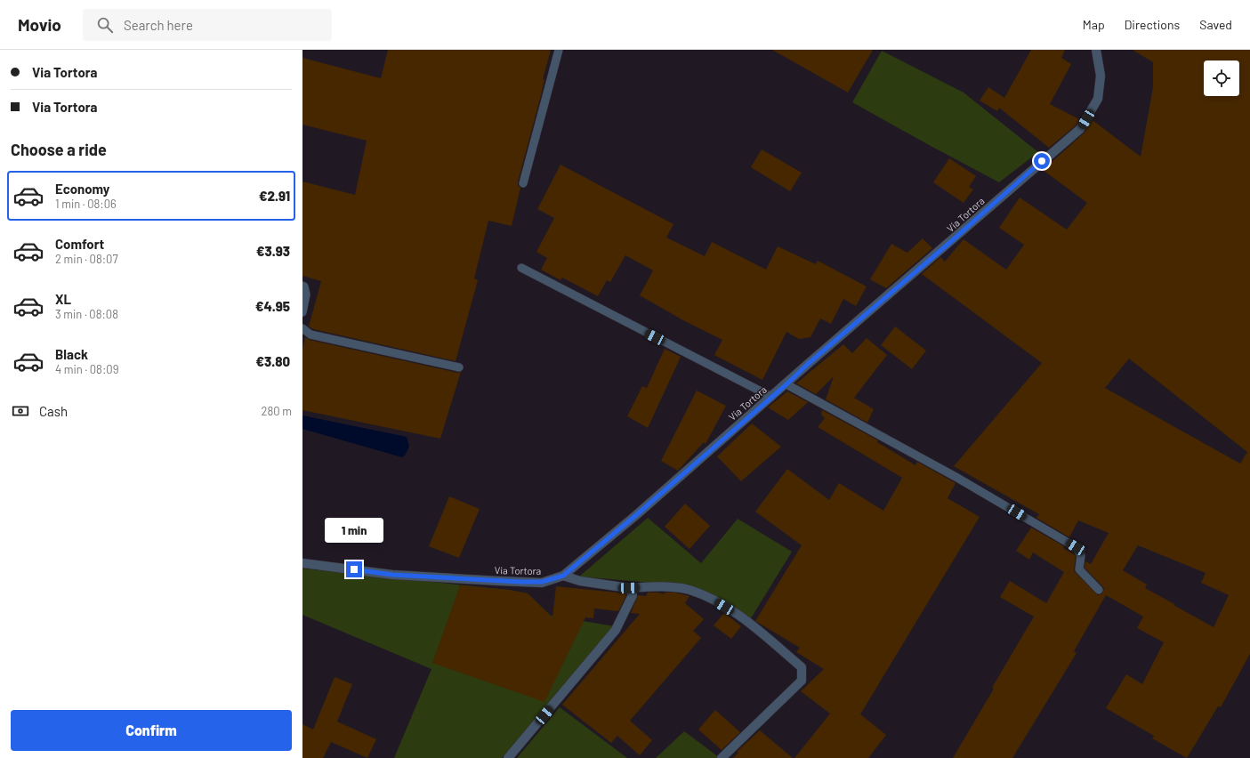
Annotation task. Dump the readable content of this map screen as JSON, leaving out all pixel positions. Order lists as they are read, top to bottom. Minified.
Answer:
{"streets":{"street":["Via Tortora"]},"page":{"header":"Movio","search":"Search here","nav":["Map","Directions","Saved"],"banner":["Via Tortora","Via Tortora"],"heading":"Choose a ride","list":[{"name":"Economy","note":"1 min · 08:06","value":"€2.91"},{"name":"Comfort","note":"2 min · 08:07","value":"€3.93"},{"name":"XL","note":"3 min · 08:08","value":"€4.95"},{"name":"Black","note":"4 min · 08:09","value":"€3.80"}],"pay":["Cash","280 m"],"bubble":"1 min","buttons":"Confirm"}}
